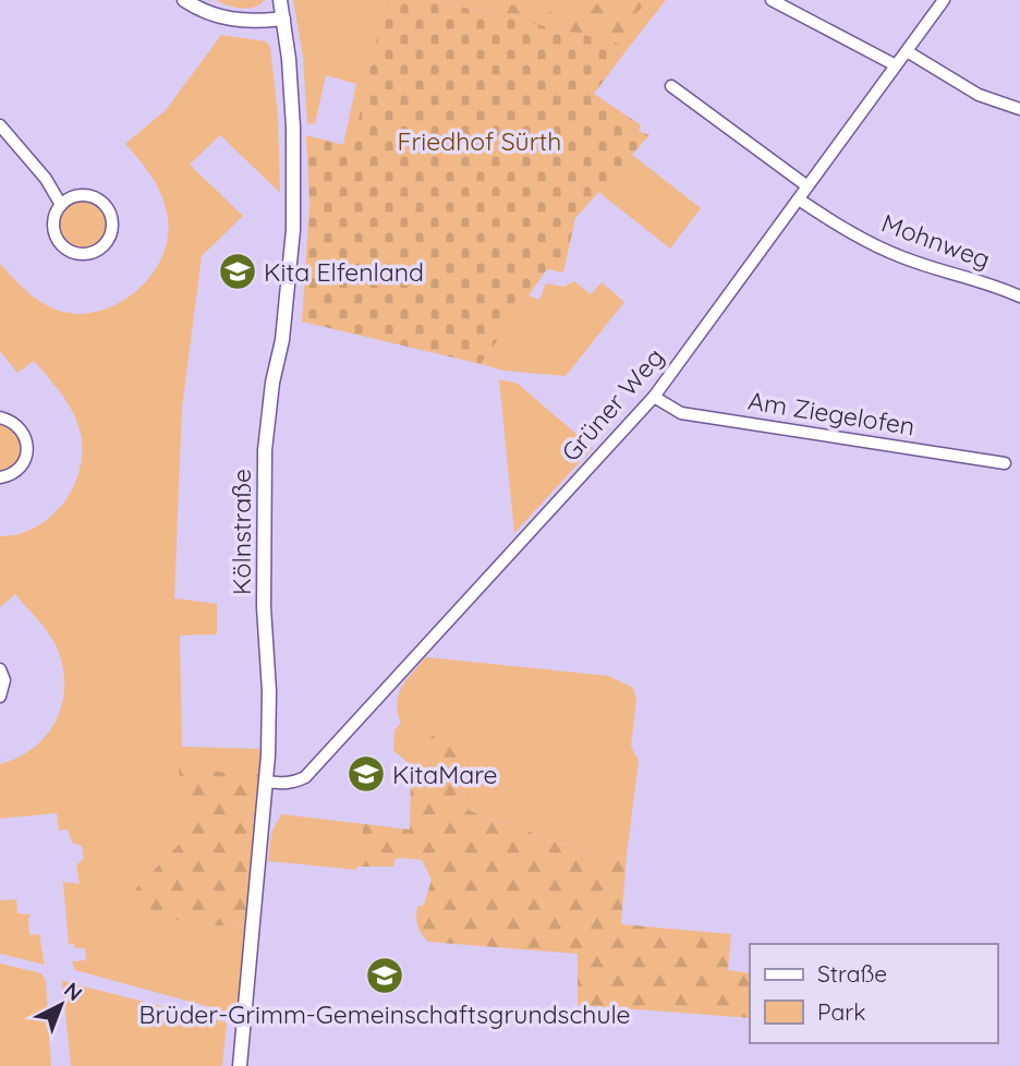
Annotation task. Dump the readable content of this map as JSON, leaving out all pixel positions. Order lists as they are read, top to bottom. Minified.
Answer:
{"streets":{"street":["Mohnweg","Grüner Weg","Am Ziegelofen","Kölnstraße"]},"crossings":[["Mohnweg","Grüner Weg"],["Grüner Weg","Am Ziegelofen"],["Grüner Weg","Kölnstraße"]],"parks":["Friedhof Sürth"],"places":{"school or university":["Kita Elfenland","KitaMare","Brüder-Grimm-Gemeinschaftsgrundschule"]},"legend":["Straße","Park"],"north":"top right"}
